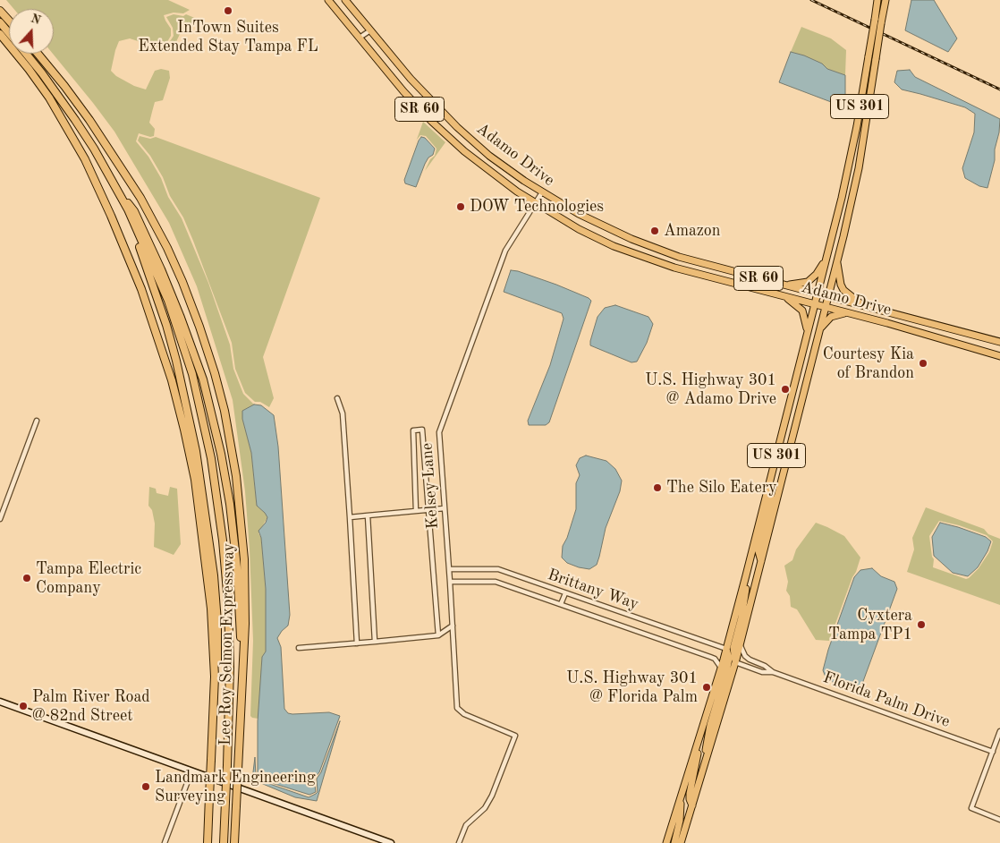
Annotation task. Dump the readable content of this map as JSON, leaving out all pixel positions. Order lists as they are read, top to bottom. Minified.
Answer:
{"streets":{"highway":["Lee Roy Selmon Expressway"],"main road":["US 301","SR 60","Adamo Drive"],"street":["Kelsey Lane","Brittany Way","Florida Palm Drive"]},"crossings":[["US 301","Adamo Drive"],["US 301","Brittany Way"],["US 301","Florida Palm Drive"],["Adamo Drive","Kelsey Lane"],["Kelsey Lane","Brittany Way"]],"places":["InTown Suites Extended Stay Tampa FL","DOW Technologies","Amazon","Courtesy Kia of Brandon","U.S. Highway 301 @ Adamo Drive","The Silo Eatery","Tampa Electric Company","Cyxtera Tampa TP1","U.S. Highway 301 @ Florida Palm","Palm River Road @ 82nd Street","Landmark Engineering Surveying"],"north":"top"}
